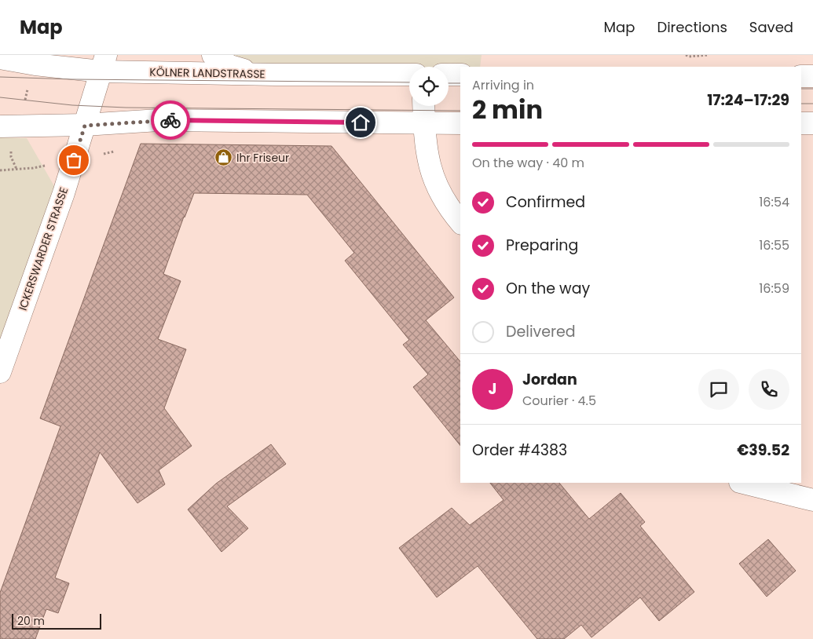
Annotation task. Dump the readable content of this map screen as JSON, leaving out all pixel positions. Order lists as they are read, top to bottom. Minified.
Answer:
{"streets":{"main road":["KÖLNER LANDSTRASSE","ICKERSWARDER STRASSE"]},"crossings":[["KÖLNER LANDSTRASSE","ICKERSWARDER STRASSE"]],"places":{"shop":["Ihr Friseur"]},"scale_bar":"20 m","page":{"header":"Map","nav":["Map","Directions","Saved"],"heading":["2 min","Arriving in","17:24–17:29"],"panel":["Jordan","Courier · 4.5","Order #4383","€39.52"],"bar":"On the way · 40 m","list":[["Confirmed","16:54"],["Preparing","16:55"],["On the way","16:59"],"Delivered"],"round":"J","scale":"20 m"}}
